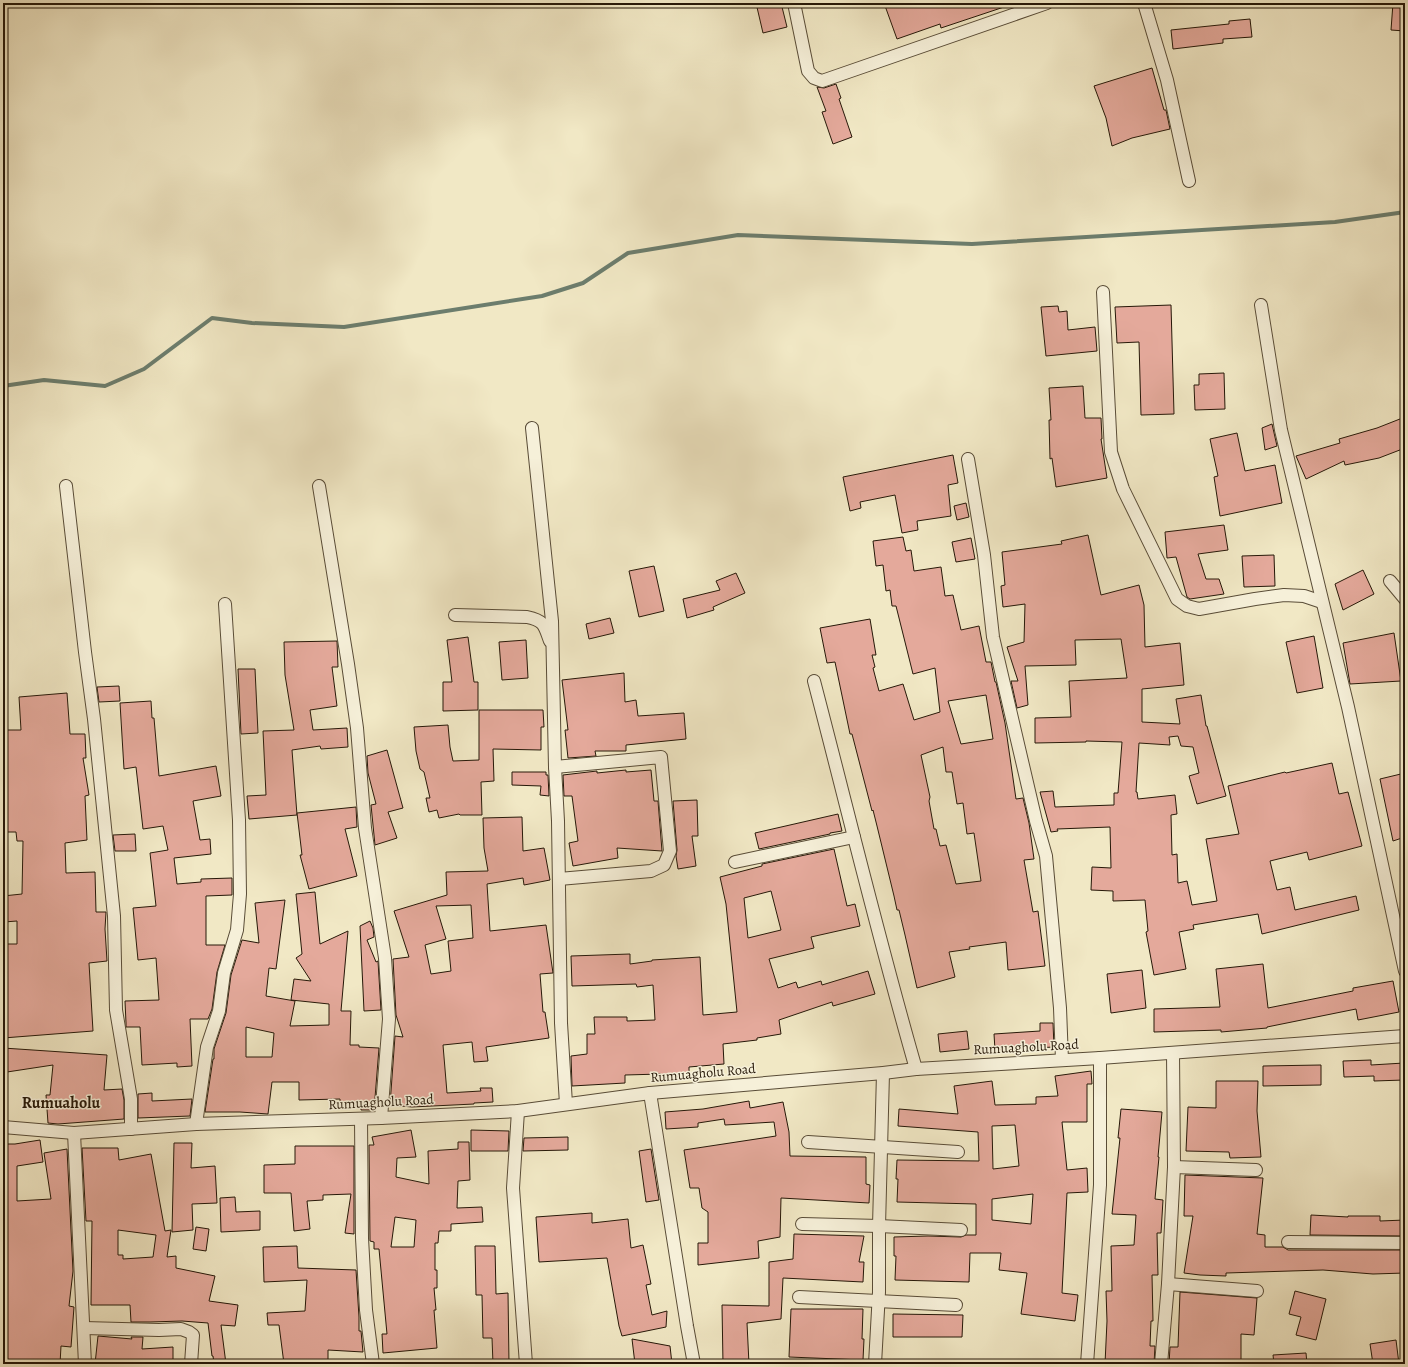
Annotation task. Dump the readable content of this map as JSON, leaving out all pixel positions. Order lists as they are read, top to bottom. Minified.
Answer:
{"streets":{"street":["Rumuagholu Road"]},"districts":["Rumuaholu"]}
